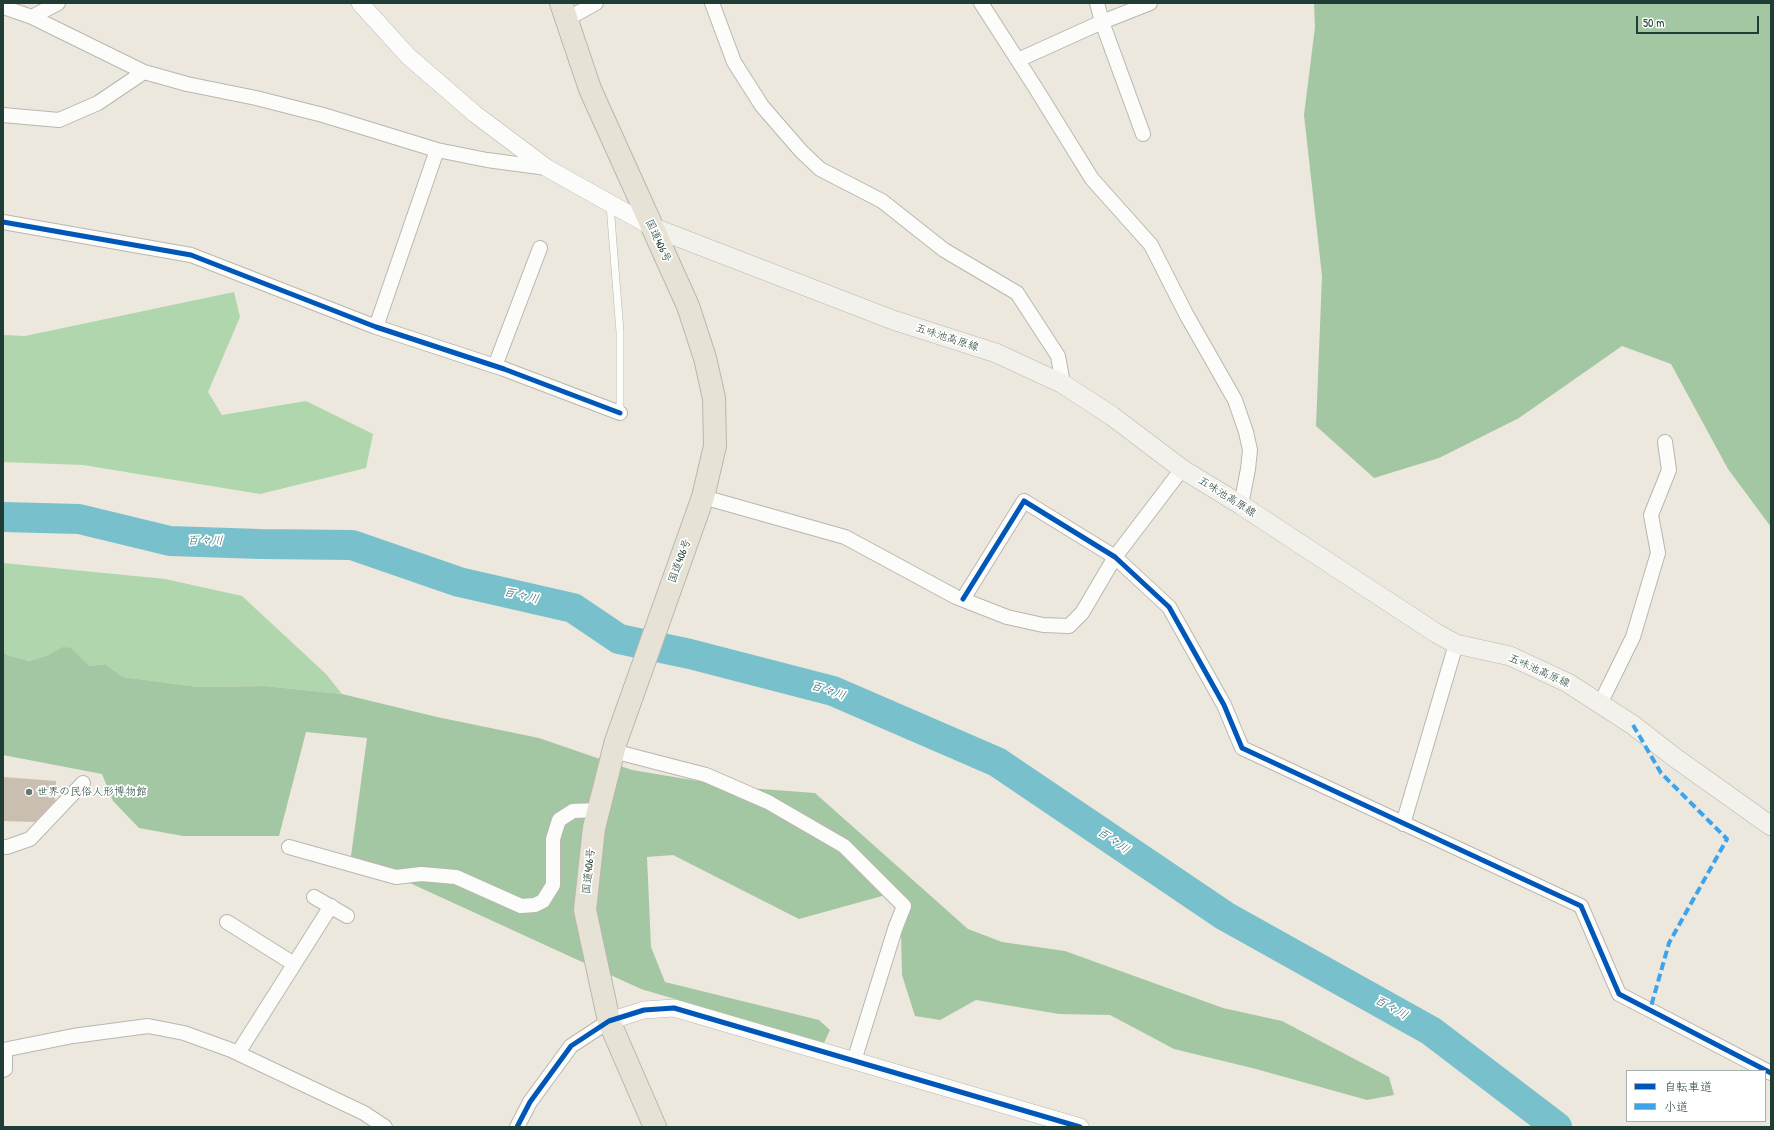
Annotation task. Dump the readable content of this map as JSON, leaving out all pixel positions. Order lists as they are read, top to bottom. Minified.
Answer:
{"streets":{"highway":["国道406号"],"main road":["五味池高原線"]},"crossings":[["国道406号","五味池高原線"]],"water":["百々川"],"places":["世界の民俗人形博物館"],"legend":["自転車道","小道"],"scale_bar":"50 m"}
